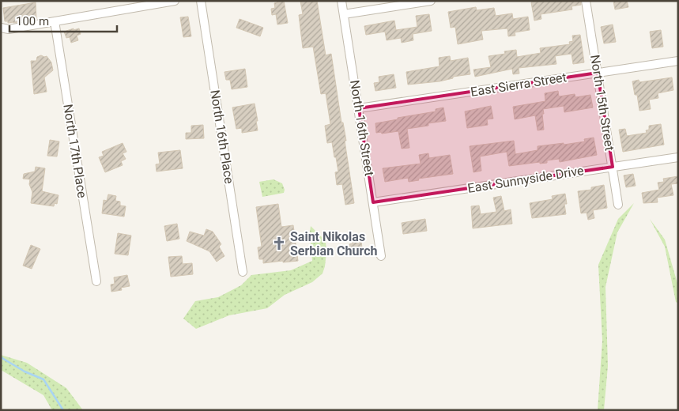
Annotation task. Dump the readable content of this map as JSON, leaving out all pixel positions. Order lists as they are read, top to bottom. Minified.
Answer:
{"streets":{"street":["East Sierra Street","North 15th Street","North 16th Street","North 16th Place","North 17th Place","East Sunnyside Drive"]},"crossings":[["East Sierra Street","North 15th Street"],["East Sierra Street","North 16th Street"],["North 15th Street","East Sunnyside Drive"],["North 16th Street","East Sunnyside Drive"]],"places":{"church":["Saint Nikolas Serbian Church"]},"scale_bar":"100 m"}
